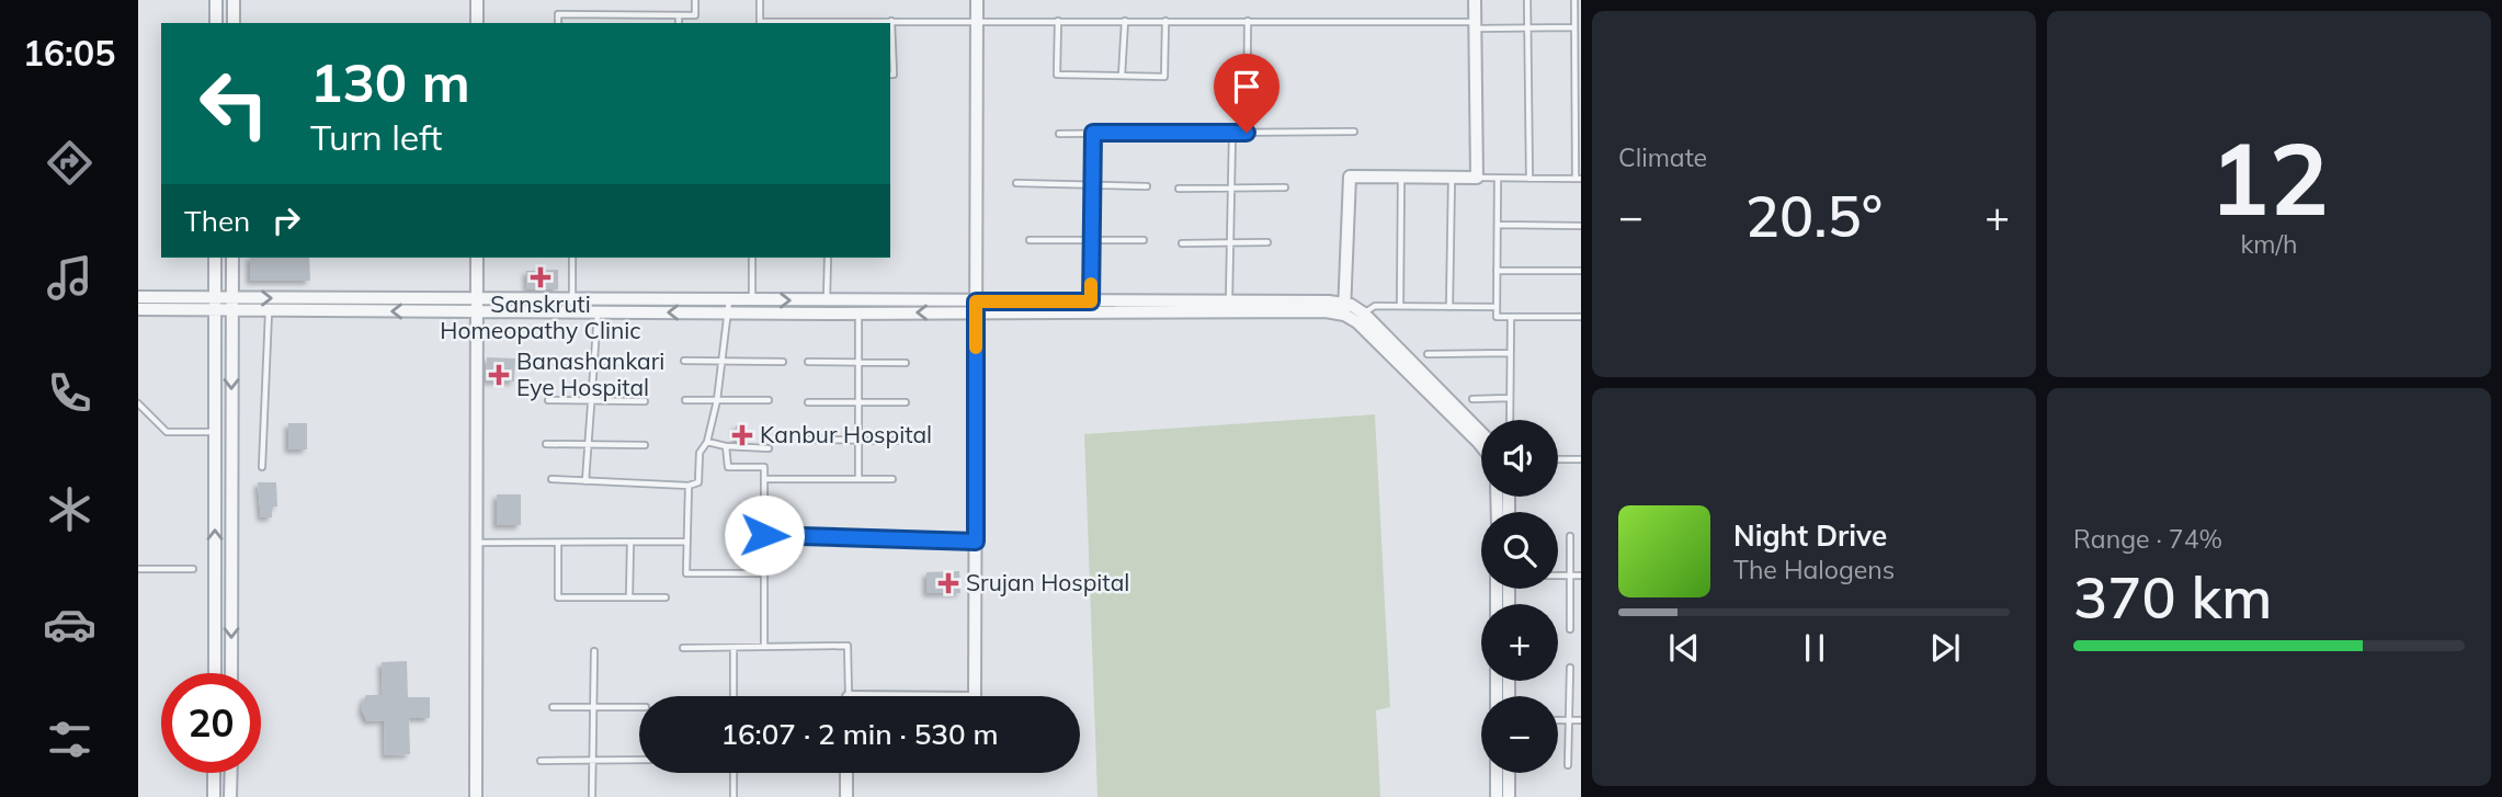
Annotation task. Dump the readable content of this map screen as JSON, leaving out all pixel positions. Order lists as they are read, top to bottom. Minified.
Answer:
{"places":{"health":["Sanskruti Homeopathy Clinic","Banashankari Eye Hospital","Kanbur Hospital","Srujan Hospital"]},"page":{"tabs":"16:05","tile":["Climate",["12","km/h"],["Range · 74%","370 km"]],"turn":["130 m","Turn left"],"then":"Then","heat":["−","20.5°","+"],"map_buttons":["+","−"],"song":["Night Drive","The Halogens"],"limit":"20","trip":"16:07 · 2 min · 530 m"}}
